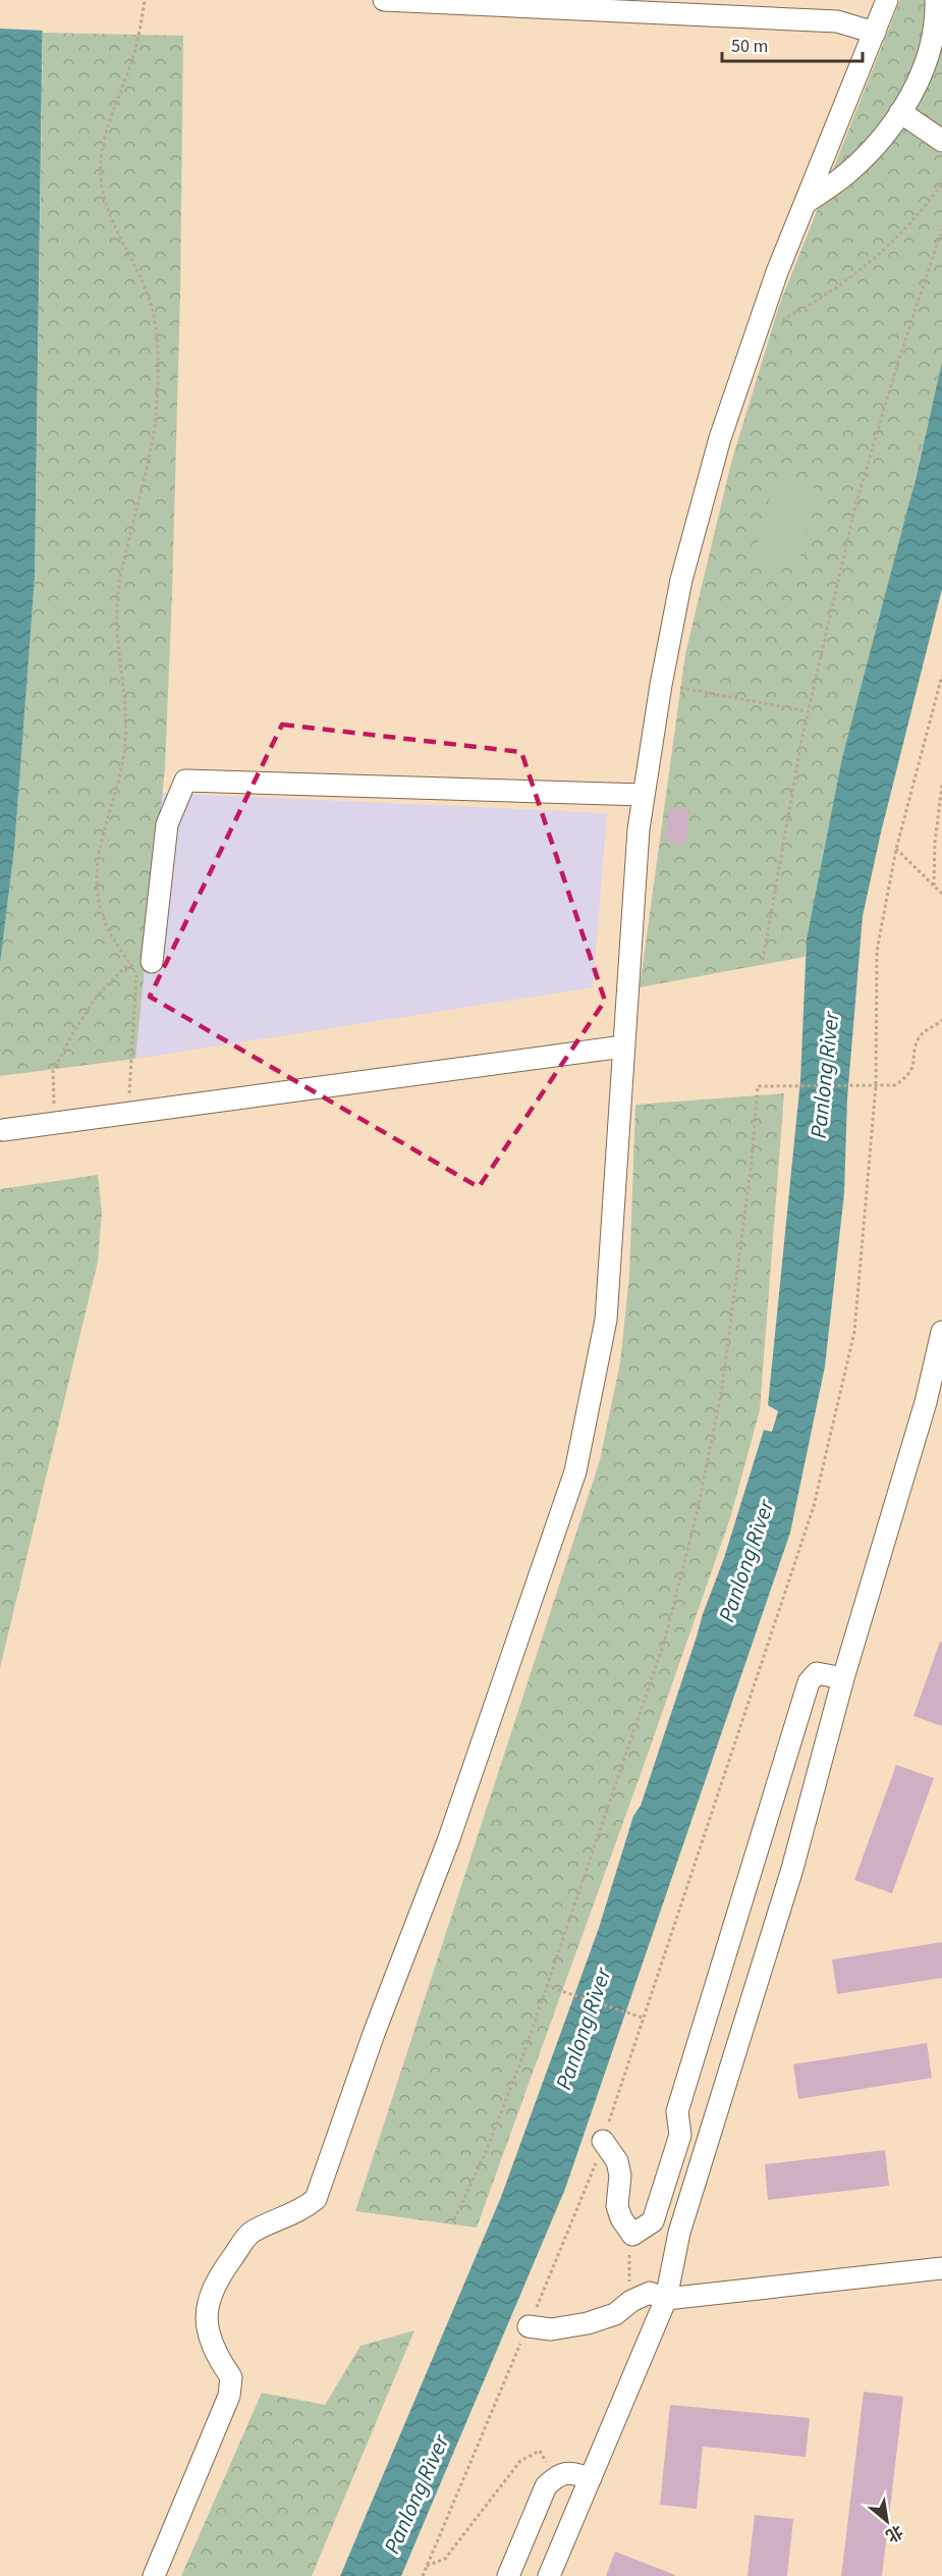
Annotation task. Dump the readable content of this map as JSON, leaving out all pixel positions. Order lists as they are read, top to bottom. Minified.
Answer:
{"water":["Panlong River"],"scale_bar":"50 m","north":"bottom right"}
